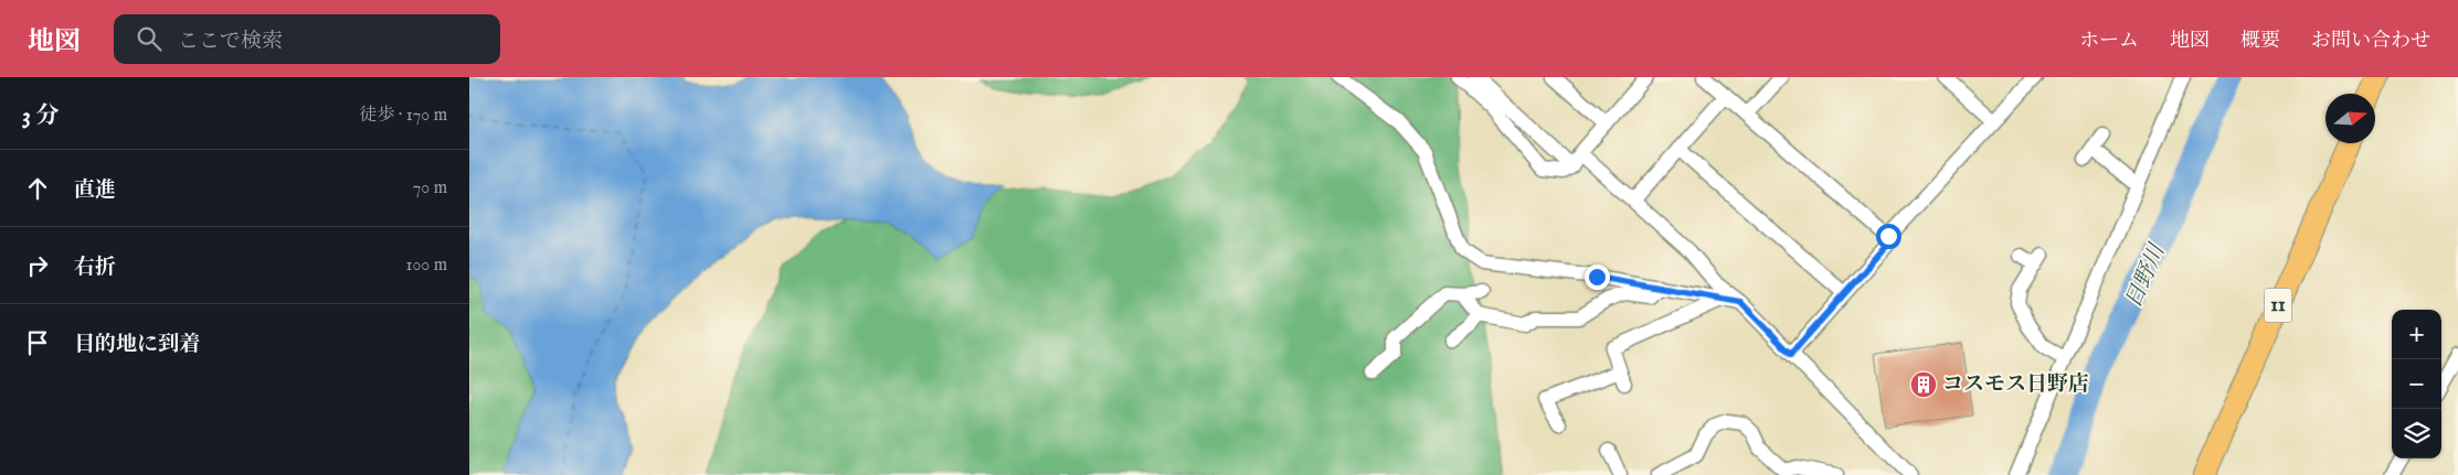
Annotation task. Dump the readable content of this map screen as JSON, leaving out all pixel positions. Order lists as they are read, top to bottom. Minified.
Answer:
{"streets":{"main road":["11"]},"water":["日野川"],"places":{"building":["コスモス日野店"]},"north":"right","page":{"header":"地図","search":"ここで検索","nav":["ホーム","地図","概要","お問い合わせ"],"heading":["3 分","徒歩 · 170 m"],"list":[["直進","70 m"],["右折","100 m"],"目的地に到着"],"map_buttons":["+","−"]}}
